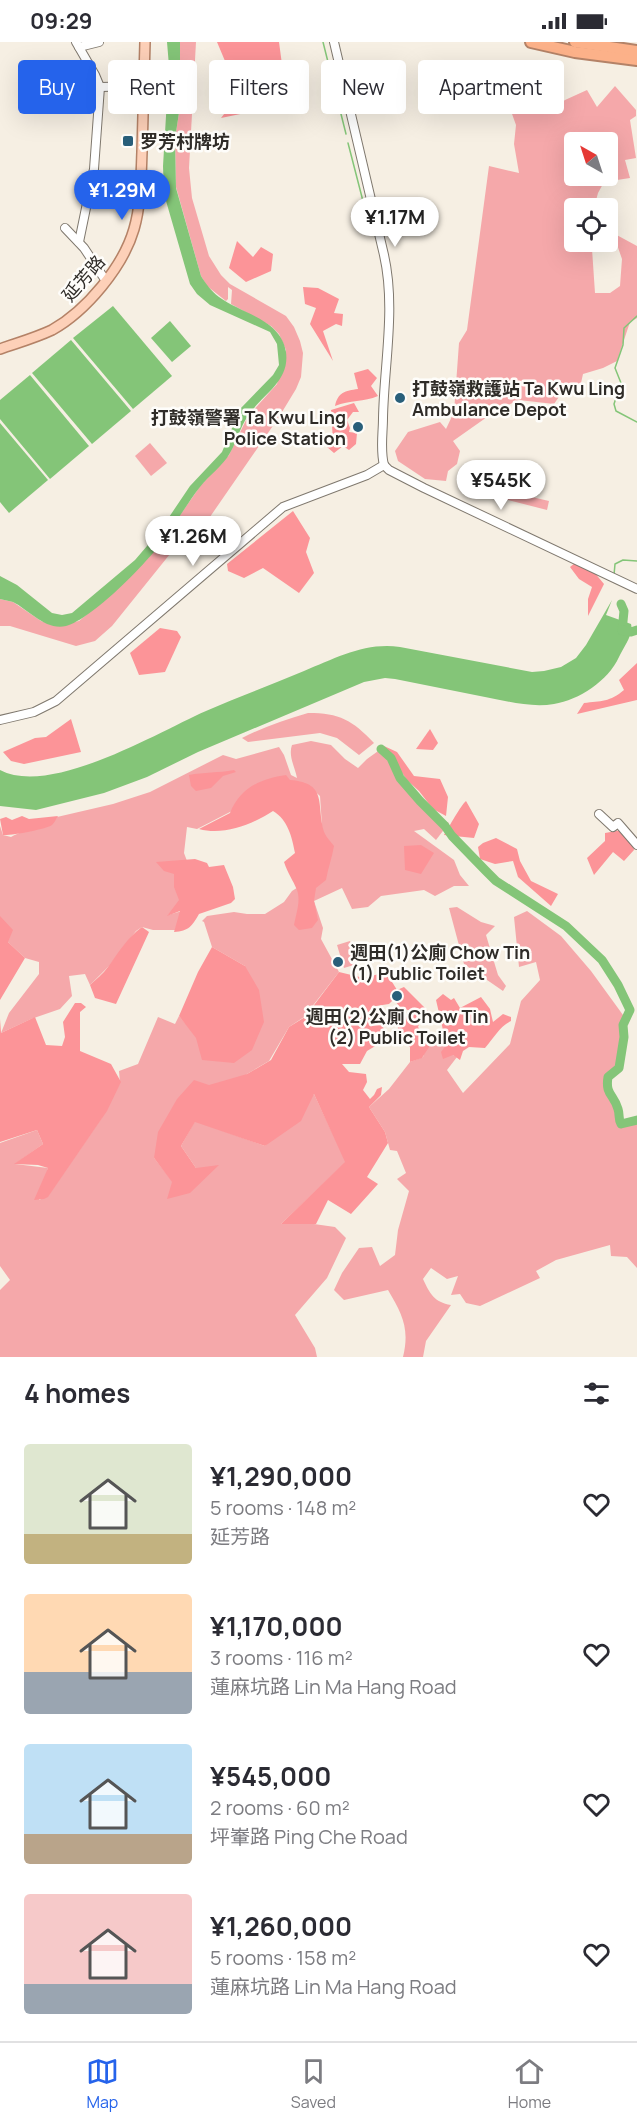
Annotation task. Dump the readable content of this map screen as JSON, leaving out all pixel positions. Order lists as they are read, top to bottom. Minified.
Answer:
{"streets":{"main road":["延芳路"]},"places":{"transit":["罗芳村牌坊"],"other":["打鼓嶺救護站 Ta Kwu Ling Ambulance Depot","打鼓嶺警署 Ta Kwu Ling Police Station","週田(1)公廁 Chow Tin (1) Public Toilet","週田(2)公廁 Chow Tin (2) Public Toilet"]},"north":"top left","page":{"status":"09:29","chip":["Buy","Rent","Filters","New","Apartment"],"price":["¥1.29M","¥1.17M","¥545K","¥1.26M"],"heading":"4 homes","list":[{"name":"¥1,290,000","note":"5 rooms · 148 m² · 延芳路"},{"name":"¥1,170,000","note":"3 rooms · 116 m² · 蓮麻坑路 Lin Ma Hang Road"},{"name":"¥545,000","note":"2 rooms · 60 m² · 坪輋路 Ping Che Road"},{"name":"¥1,260,000","note":"5 rooms · 158 m² · 蓮麻坑路 Lin Ma Hang Road"}],"tabs":["Map","Saved","Home"]}}
